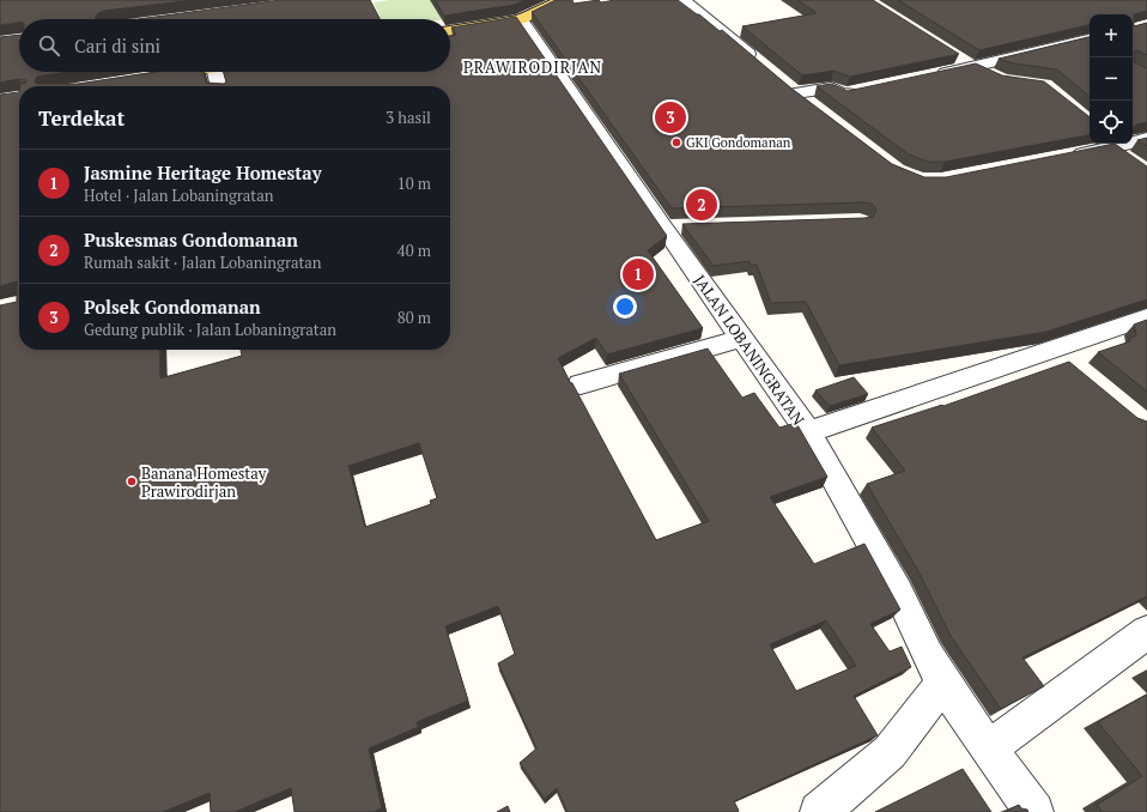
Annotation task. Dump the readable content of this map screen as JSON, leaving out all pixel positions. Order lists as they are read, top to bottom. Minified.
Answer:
{"streets":{"street":["JALAN LOBANINGRATAN"]},"districts":["PRAWIRODIRJAN"],"places":["GKI Gondomanan","Banana Homestay Prawirodirjan"],"page":{"map_buttons":["+","−"],"search":"Cari di sini","heading":["Terdekat","3 hasil"],"pins":["3","2","1"],"list":[{"mark":"1","name":"Jasmine Heritage Homestay","note":"Hotel · Jalan Lobaningratan","value":"10 m"},{"mark":"2","name":"Puskesmas Gondomanan","note":"Rumah sakit · Jalan Lobaningratan","value":"40 m"},{"mark":"3","name":"Polsek Gondomanan","note":"Gedung publik · Jalan Lobaningratan","value":"80 m"}]}}
